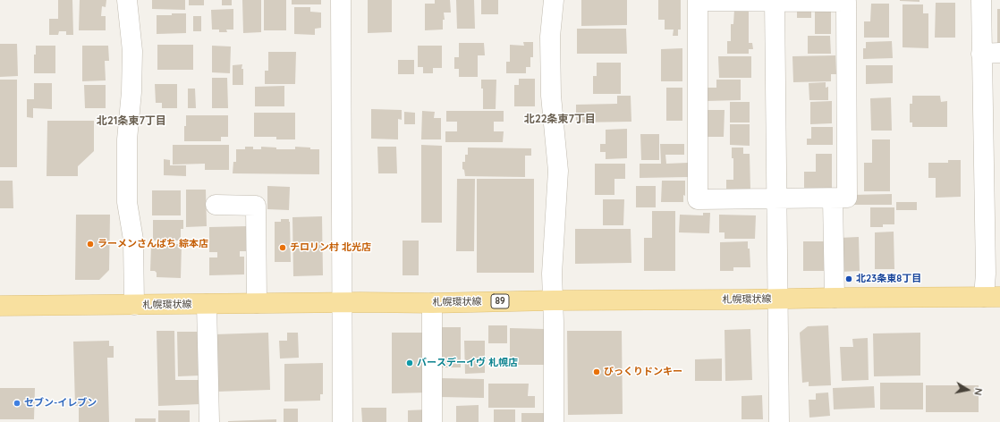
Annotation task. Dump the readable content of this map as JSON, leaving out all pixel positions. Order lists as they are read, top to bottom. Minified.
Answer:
{"streets":{"main road":["札幌環状線","89"]},"districts":["北22条東7丁目","北21条東7丁目"],"places":["ラーメンさんぱち 綜本店","チロリン村 北光店","北23条東8丁目","バースデーイヴ 札幌店","びっくりドンキー","セブン-イレブン"],"north":"right"}
